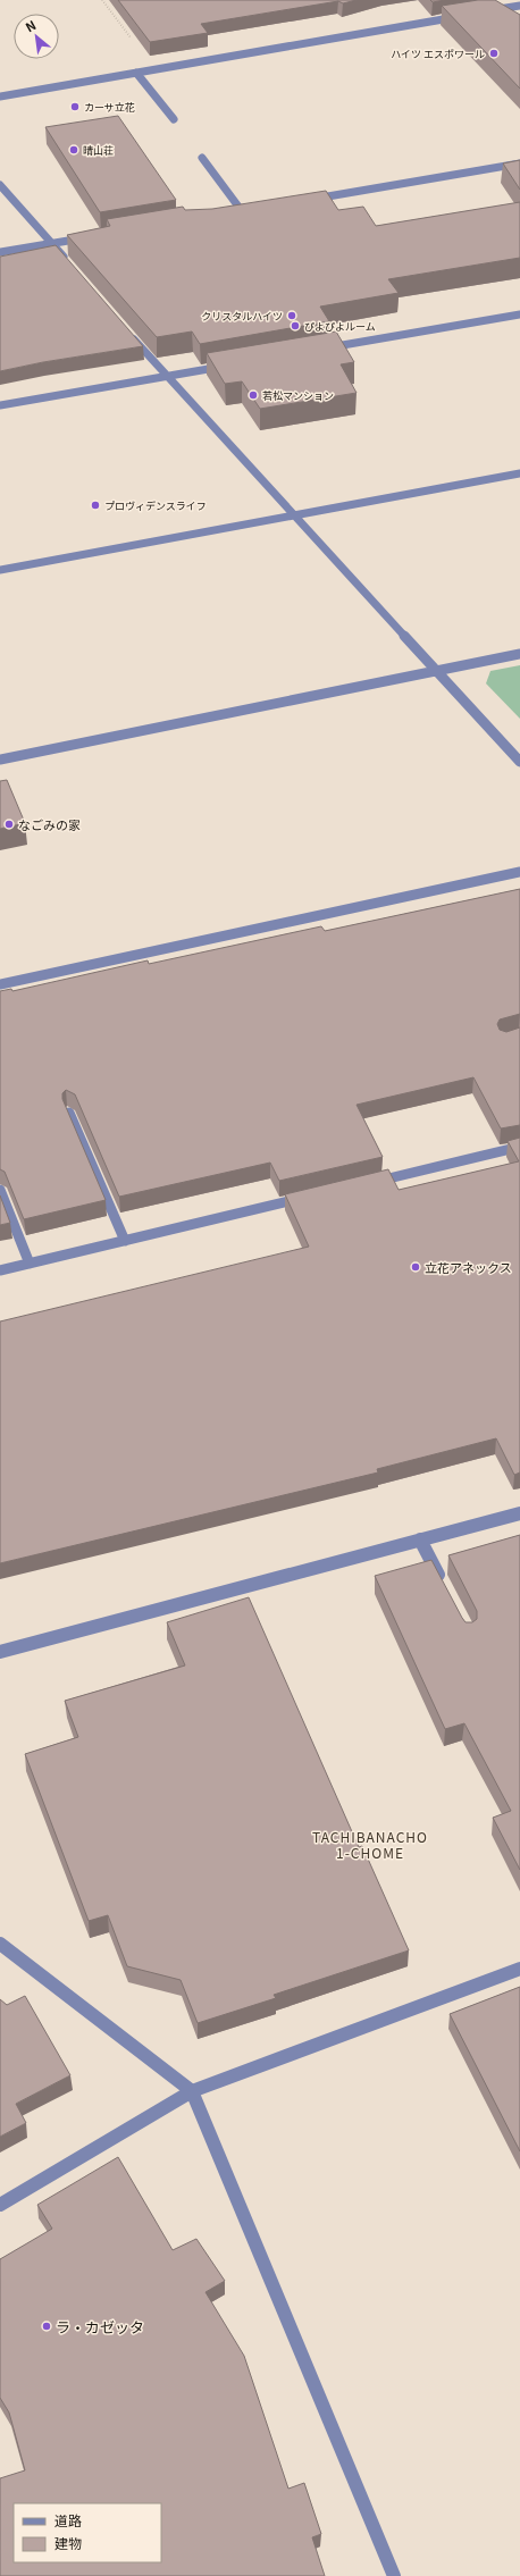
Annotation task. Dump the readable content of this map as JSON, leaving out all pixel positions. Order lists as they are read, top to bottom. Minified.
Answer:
{"districts":["TACHIBANACHO 1-CHOME"],"places":["ハイツ エスポワール","カーサ立花","晴山荘","クリスタルハイツ","ぴよぴよルーム","若松マンション","プロヴィデンスライフ","なごみの家","立花アネックス","ラ・カゼッタ"],"legend":["道路","建物"],"north":"top left"}
